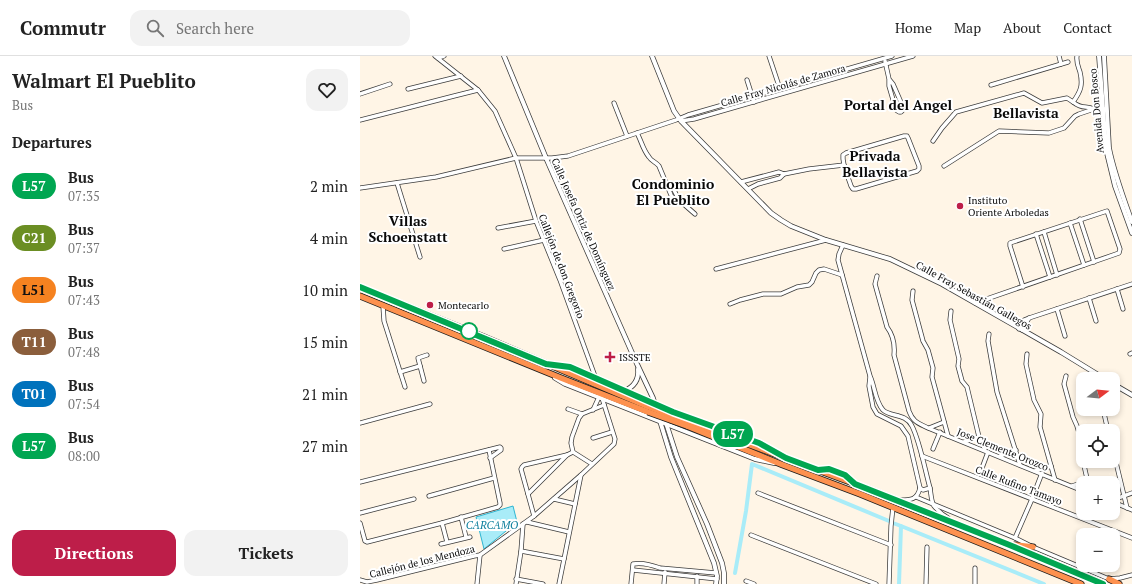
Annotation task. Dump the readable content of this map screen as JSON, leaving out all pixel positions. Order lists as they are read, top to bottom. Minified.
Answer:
{"streets":{"street":["Calle Fray Nicolás de Zamora","Avenida Don Bosco","Calle Josefa Ortiz de Domínguez","Callejón de don Gregorio","Calle Fray Sebastián Gallegos","Jose Clemente Orozco","Calle Rufino Tamayo","Callejón de los Mendoza"]},"crossings":[["Calle Fray Nicolás de Zamora","Calle Fray Sebastián Gallegos"]],"districts":["Portal del Angel","Bellavista","Privada Bellavista","Condominio El Pueblito","Villas Schoenstatt"],"water":["CARCAMO"],"places":{"other":["Instituto Oriente Arboledas","Montecarlo"],"health":["ISSSTE"]},"lines":["bus line L57"],"north":"right","page":{"header":"Commutr","search":"Search here","nav":["Home","Map","About","Contact"],"heading":[["Walmart El Pueblito","Bus"],"Departures"],"on_map":"L57","list":[{"mark":"L57","name":"Bus","note":"07:35","value":"2 min"},{"mark":"C21","name":"Bus","note":"07:37","value":"4 min"},{"mark":"L51","name":"Bus","note":"07:43","value":"10 min"},{"mark":"T11","name":"Bus","note":"07:48","value":"15 min"},{"mark":"T01","name":"Bus","note":"07:54","value":"21 min"},{"mark":"L57","name":"Bus","note":"08:00","value":"27 min"}],"map_buttons":["+","−"],"buttons":["Directions","Tickets"]}}
